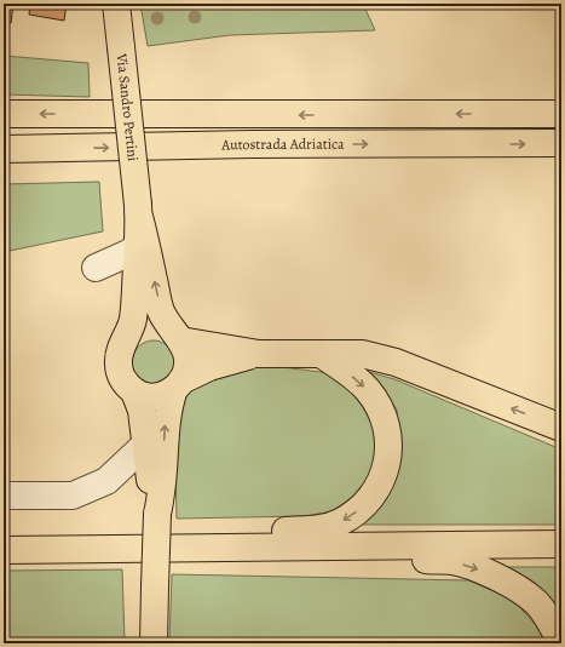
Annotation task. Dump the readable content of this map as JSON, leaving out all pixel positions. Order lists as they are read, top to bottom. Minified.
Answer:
{"streets":{"main road":["Via Sandro Pertini","Autostrada Adriatica"]}}
